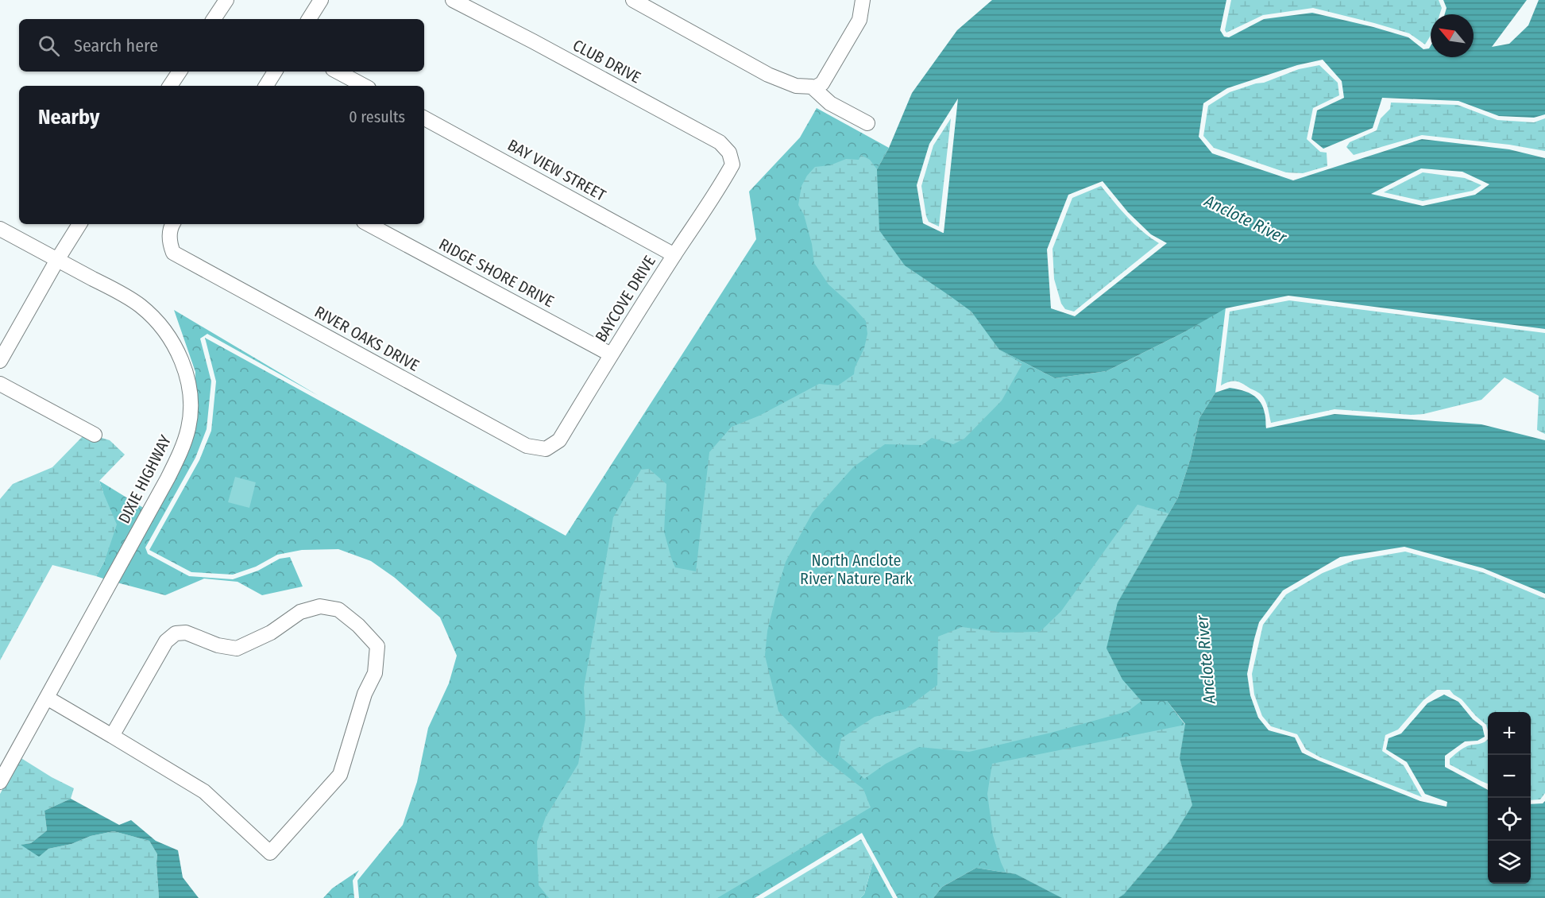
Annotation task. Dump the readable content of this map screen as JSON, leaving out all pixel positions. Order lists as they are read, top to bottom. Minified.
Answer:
{"streets":{"street":["CLUB DRIVE","BAY VIEW STREET","RIDGE SHORE DRIVE","BAYCOVE DRIVE","RIVER OAKS DRIVE","DIXIE HIGHWAY"]},"crossings":[["CLUB DRIVE","BAYCOVE DRIVE"],["BAY VIEW STREET","BAYCOVE DRIVE"],["RIDGE SHORE DRIVE","BAYCOVE DRIVE"],["BAYCOVE DRIVE","RIVER OAKS DRIVE"]],"water":["Anclote River"],"parks":["North Anclote River Nature Park"],"north":"top left","page":{"search":"Search here","heading":["Nearby","0 results"],"map_buttons":["+","−"]}}
